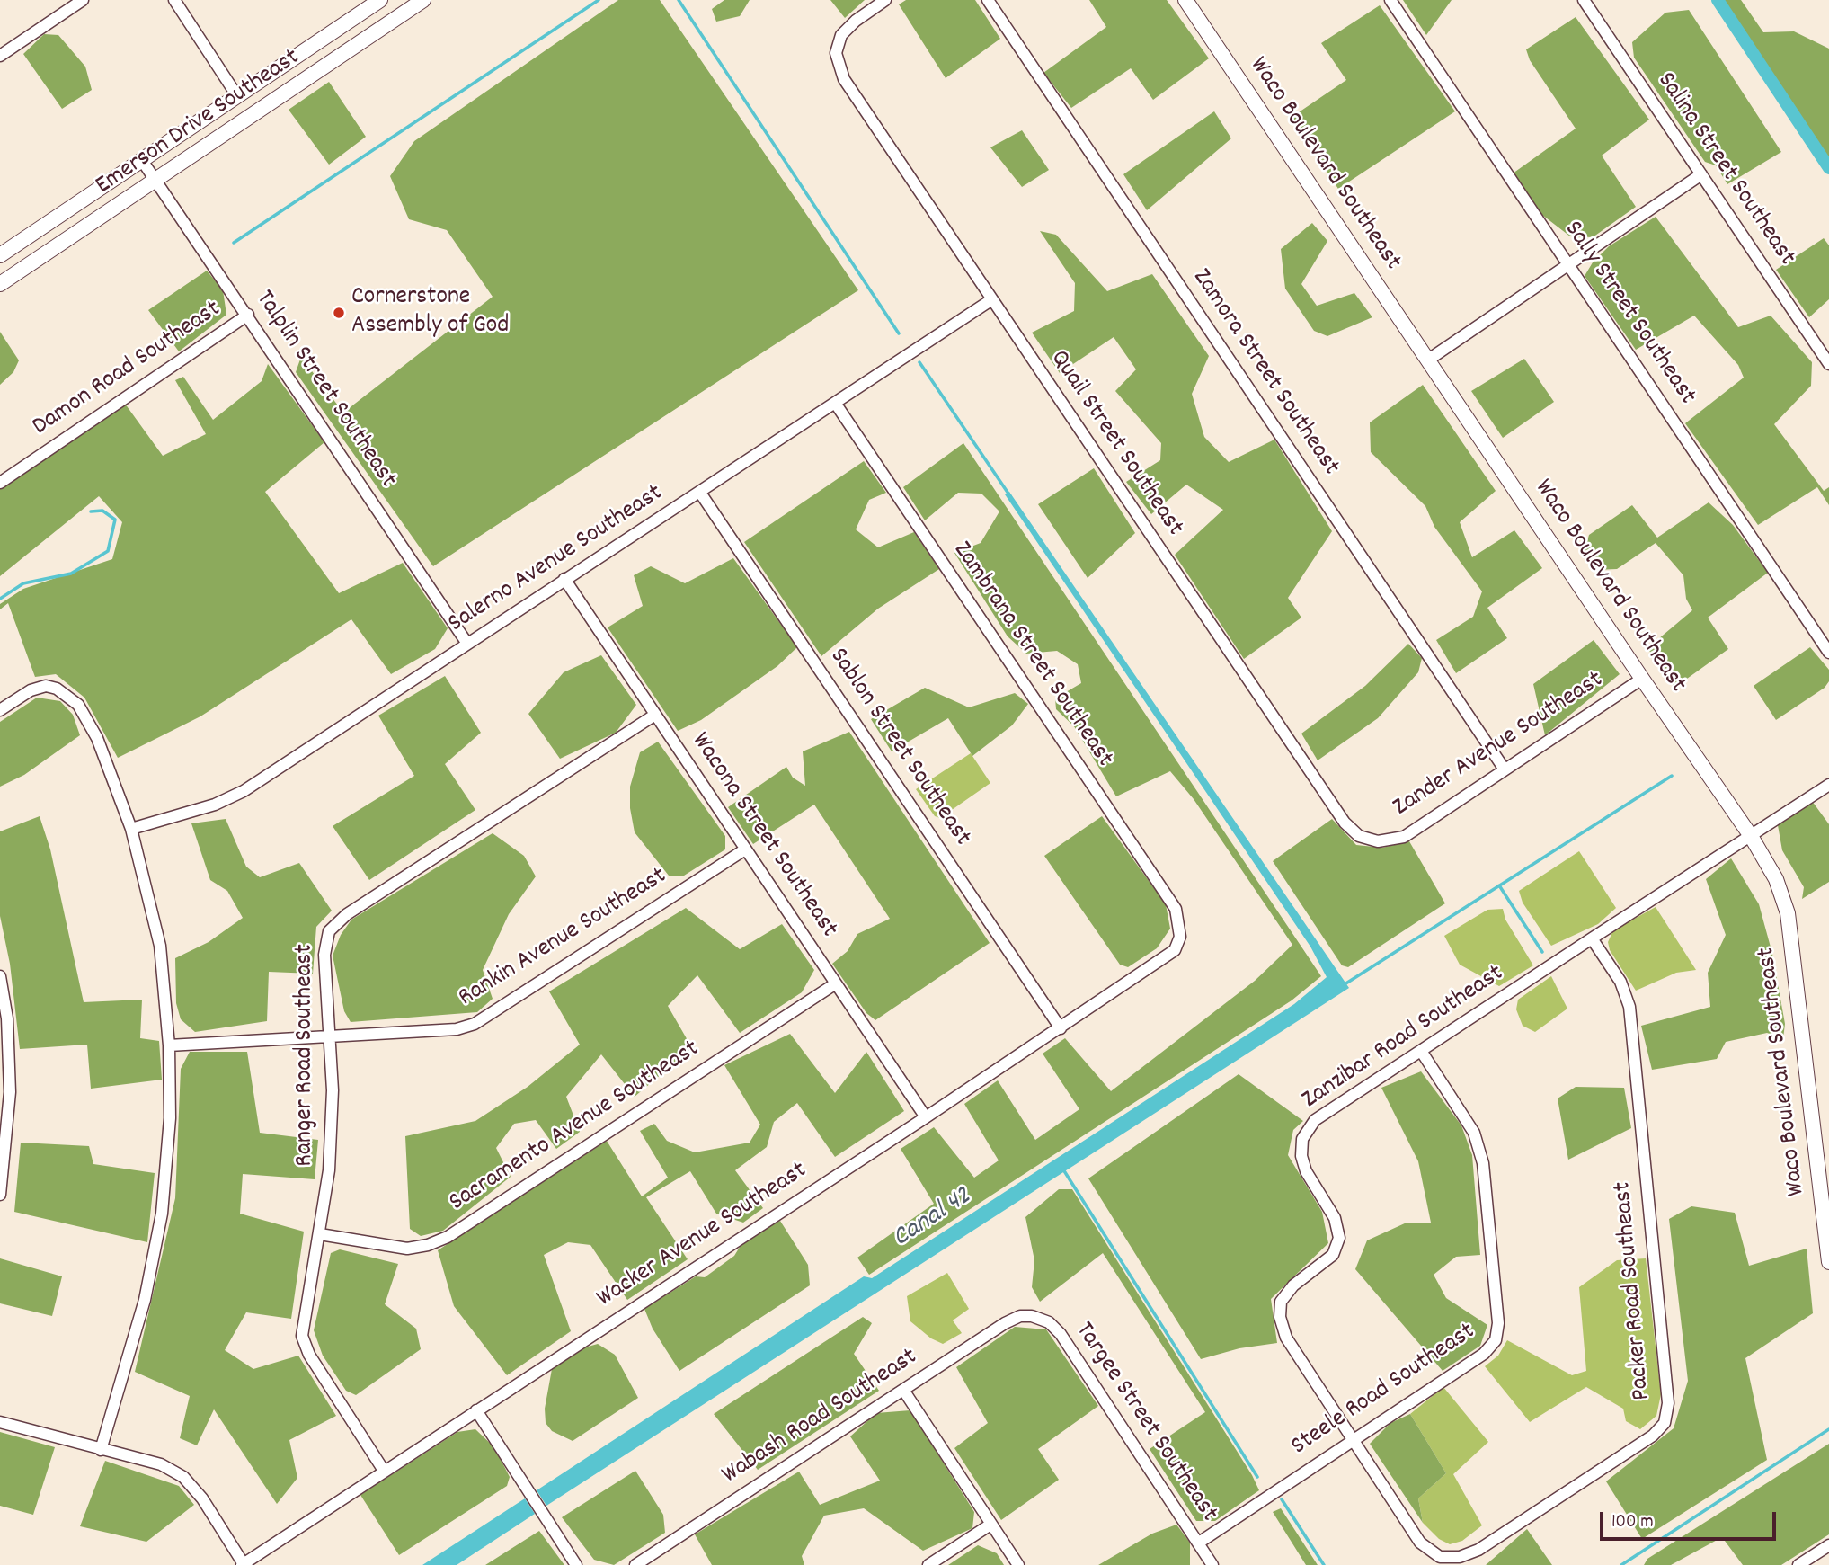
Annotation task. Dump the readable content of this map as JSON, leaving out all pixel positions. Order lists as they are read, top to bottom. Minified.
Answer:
{"streets":{"street":["Emerson Drive Southeast","Waco Boulevard Southeast","Salina Street Southeast","Sally Street Southeast","Damon Road Southeast","Zamora Street Southeast","Talplin Street Southeast","Quail Street Southeast","Salerno Avenue Southeast","Zambrana Street Southeast","Zander Avenue Southeast","Sablon Street Southeast","Wacona Street Southeast","Rankin Avenue Southeast","Zanzibar Road Southeast","Ranger Road Southeast","Sacramento Avenue Southeast","Wacker Avenue Southeast","Packer Road Southeast","Steele Road Southeast","Wabash Road Southeast","Targee Street Southeast"]},"crossings":[["Emerson Drive Southeast","Talplin Street Southeast"],["Waco Boulevard Southeast","Zander Avenue Southeast"],["Waco Boulevard Southeast","Zanzibar Road Southeast"],["Damon Road Southeast","Talplin Street Southeast"],["Zamora Street Southeast","Zander Avenue Southeast"],["Talplin Street Southeast","Salerno Avenue Southeast"],["Quail Street Southeast","Salerno Avenue Southeast"],["Quail Street Southeast","Zander Avenue Southeast"],["Salerno Avenue Southeast","Zambrana Street Southeast"],["Salerno Avenue Southeast","Sablon Street Southeast"],["Salerno Avenue Southeast","Wacona Street Southeast"],["Zambrana Street Southeast","Wacker Avenue Southeast"],["Sablon Street Southeast","Wacker Avenue Southeast"],["Wacona Street Southeast","Rankin Avenue Southeast"],["Wacona Street Southeast","Ranger Road Southeast"],["Wacona Street Southeast","Sacramento Avenue Southeast"],["Wacona Street Southeast","Wacker Avenue Southeast"],["Rankin Avenue Southeast","Ranger Road Southeast"],["Zanzibar Road Southeast","Packer Road Southeast"],["Zanzibar Road Southeast","Steele Road Southeast"],["Ranger Road Southeast","Sacramento Avenue Southeast"],["Ranger Road Southeast","Wacker Avenue Southeast"],["Steele Road Southeast","Targee Street Southeast"],["Wabash Road Southeast","Targee Street Southeast"]],"water":["Canal 42"],"places":["Cornerstone Assembly of God"],"scale_bar":"100 m"}
